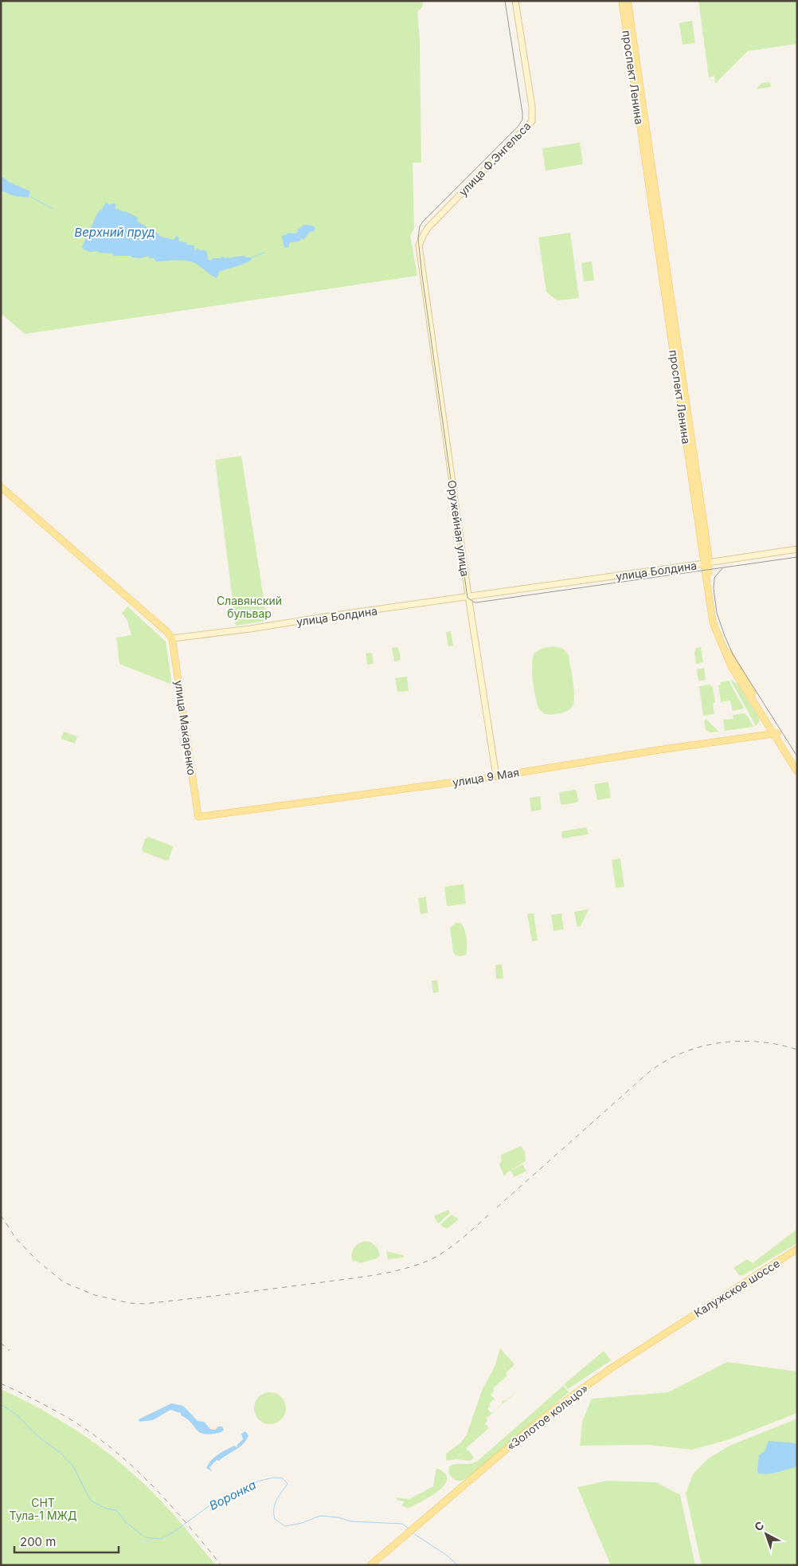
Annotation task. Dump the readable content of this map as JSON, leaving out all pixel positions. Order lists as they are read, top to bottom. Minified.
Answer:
{"streets":{"main road":["проспект Ленина","улица Макаренко","улица 9 Мая","Калужское шоссе","«Золотое кольцо»"],"street":["улица Ф.Энгельса","Оружейная улица","улица Болдина"]},"crossings":[["проспект Ленина","улица Болдина"],["проспект Ленина","улица 9 Мая"],["улица Ф.Энгельса","Оружейная улица"],["Оружейная улица","улица Болдина"],["Оружейная улица","улица 9 Мая"],["улица Болдина","улица Макаренко"],["улица Макаренко","улица 9 Мая"],["Калужское шоссе","«Золотое кольцо»"]],"water":["Верхний пруд","Воронка"],"parks":["Славянский бульвар","СНТ Тула-1 МЖД"],"scale_bar":"200 m","north":"top left"}
